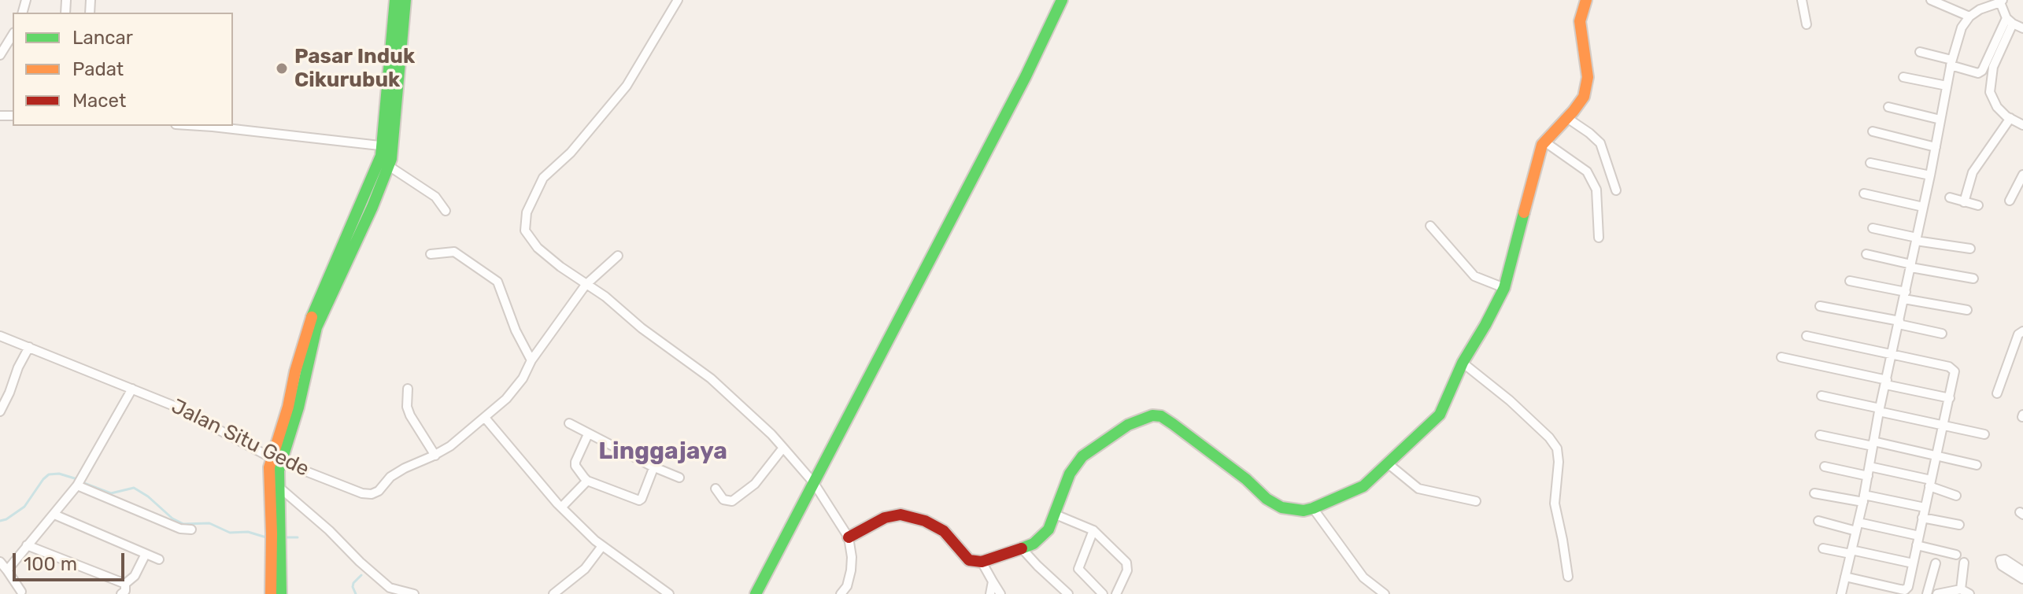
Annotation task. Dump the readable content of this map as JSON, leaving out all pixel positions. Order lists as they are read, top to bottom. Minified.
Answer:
{"streets":{"street":["Jalan Situ Gede"]},"districts":["Linggajaya"],"places":["Pasar Induk Cikurubuk"],"legend":["Lancar","Padat","Macet"],"scale_bar":"100 m"}
